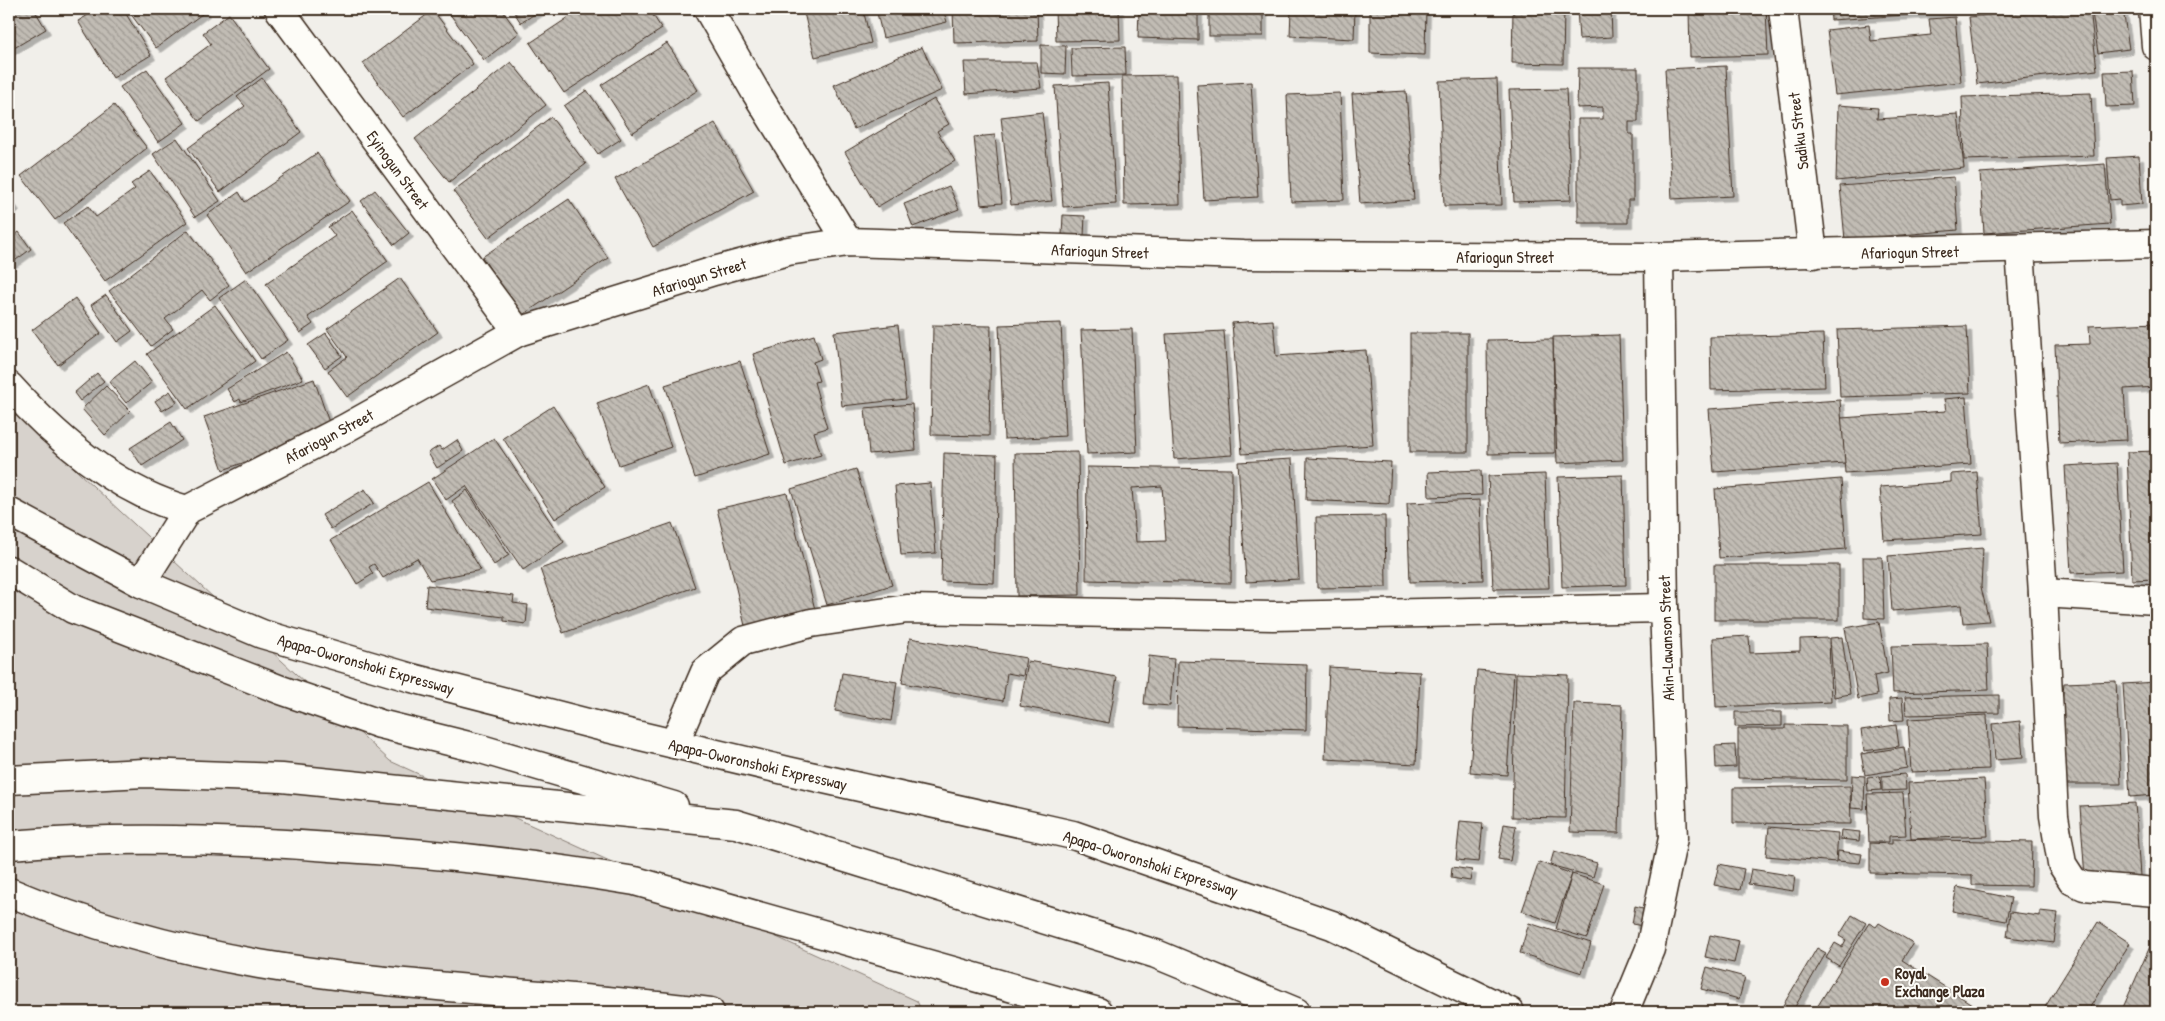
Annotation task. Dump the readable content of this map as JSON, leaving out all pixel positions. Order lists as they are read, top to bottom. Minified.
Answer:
{"streets":{"main road":["Sadiku Street","Eyinogun Street","Afariogun Street","Akin-Lawanson Street","Apapa-Oworonshoki Expressway"]},"crossings":[["Sadiku Street","Afariogun Street"],["Eyinogun Street","Afariogun Street"],["Afariogun Street","Akin-Lawanson Street"]],"places":["Royal Exchange Plaza"]}
